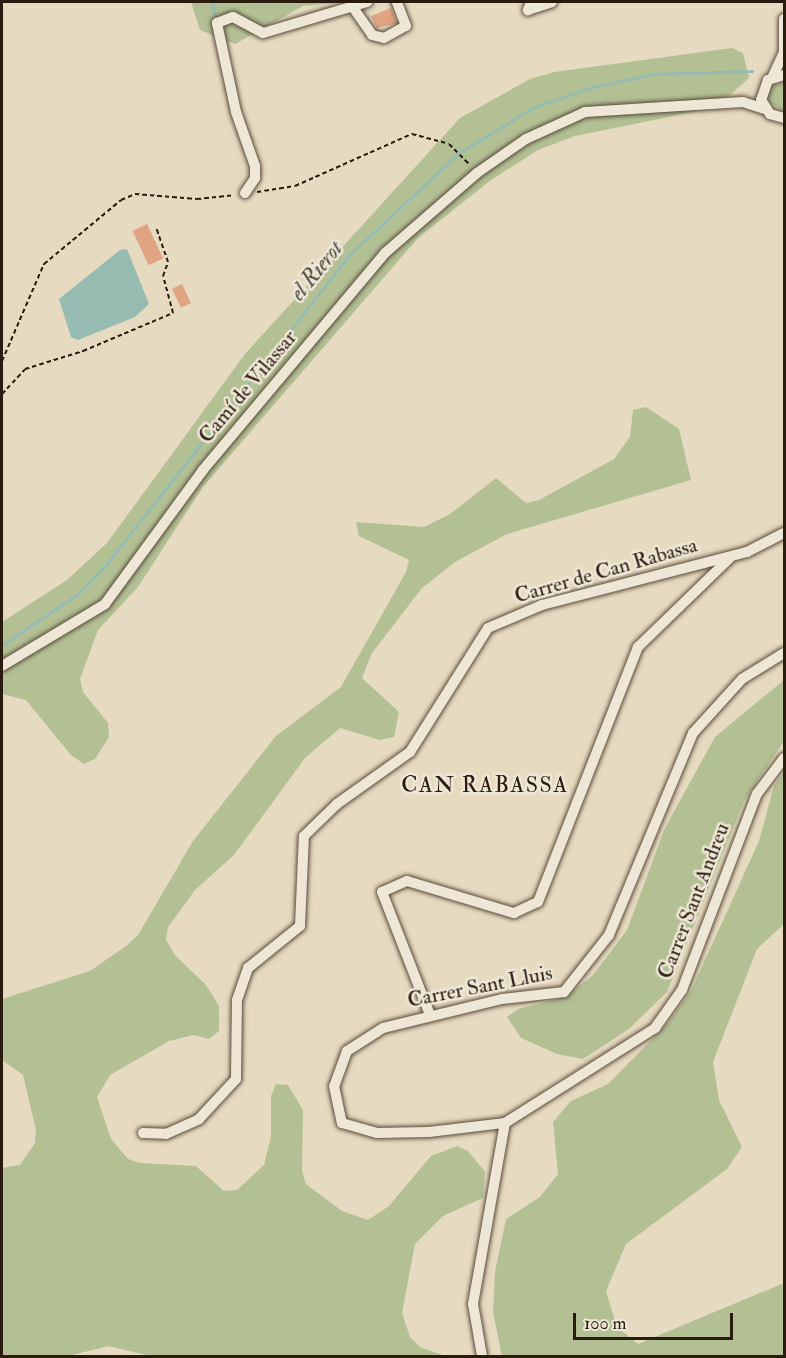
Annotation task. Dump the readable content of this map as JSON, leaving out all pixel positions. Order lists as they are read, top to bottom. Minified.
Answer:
{"streets":{"street":["Camí de Vilassar","Carrer de Can Rabassa","Carrer Sant Andreu","Carrer Sant Lluis"]},"crossings":[["Carrer Sant Andreu","Carrer Sant Lluis"]],"districts":["CAN RABASSA"],"water":["el Rierot"],"scale_bar":"100 m"}
